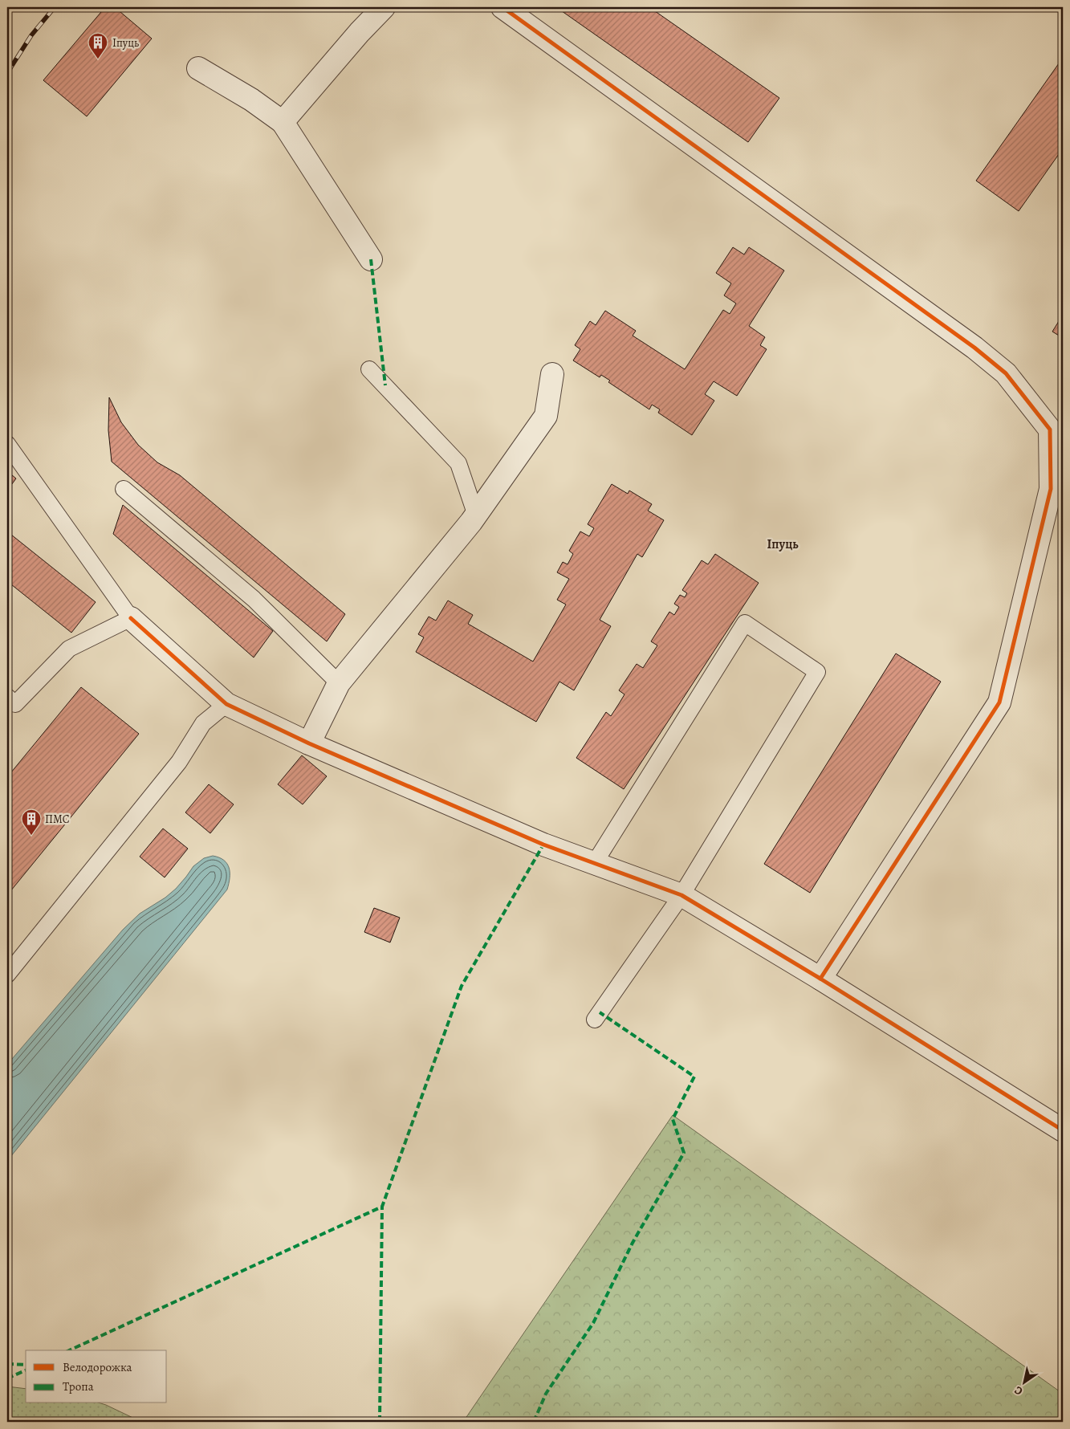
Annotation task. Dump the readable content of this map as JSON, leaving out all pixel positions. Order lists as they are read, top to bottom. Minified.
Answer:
{"districts":["Іпуць"],"places":{"building":["Іпуць","ПМС"]},"legend":["Велодорожка","Тропа"],"north":"bottom left"}
